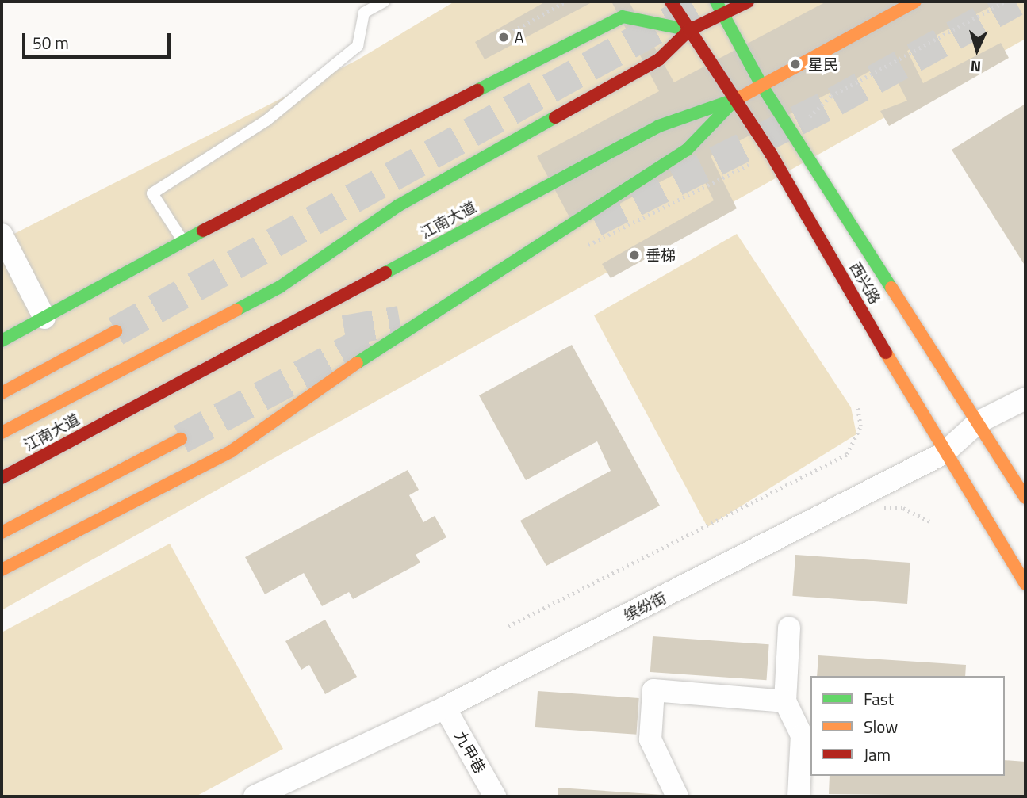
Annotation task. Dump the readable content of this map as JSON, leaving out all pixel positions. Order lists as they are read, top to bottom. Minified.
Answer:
{"streets":{"main road":["江南大道","西兴路"],"street":["缤纷街","九甲巷"]},"crossings":[["江南大道","西兴路"],["西兴路","缤纷街"],["缤纷街","九甲巷"]],"places":["A","星民","垂梯"],"legend":["Fast","Slow","Jam"],"scale_bar":"50 m","north":"bottom"}
